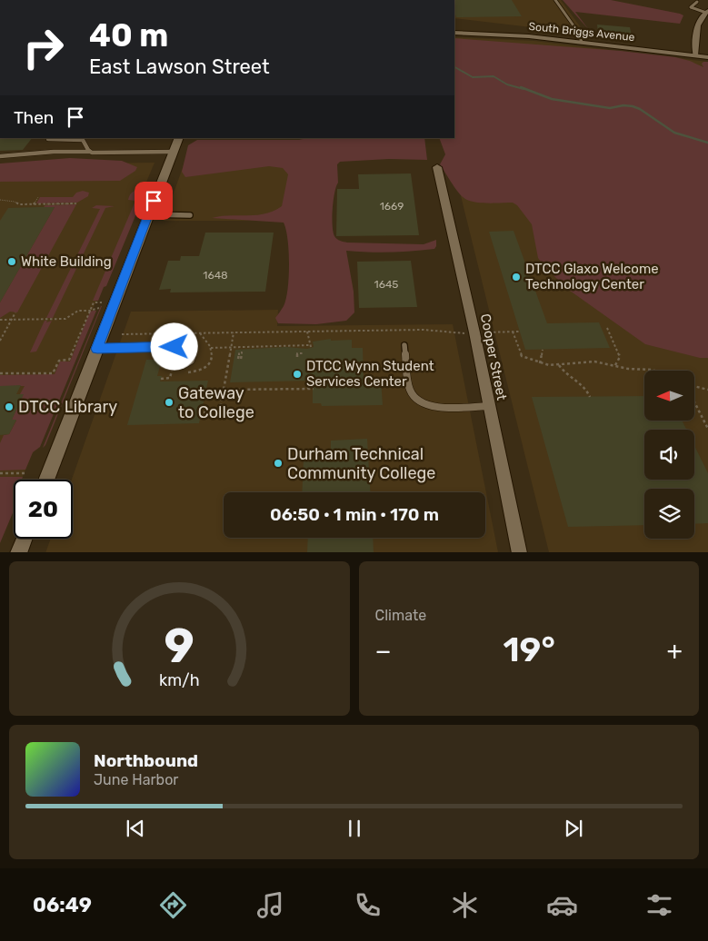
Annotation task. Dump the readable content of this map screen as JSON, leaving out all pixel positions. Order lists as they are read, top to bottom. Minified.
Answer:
{"streets":{"street":["South Briggs Avenue","Cooper Street"]},"places":["White Building","DTCC Glaxo Welcome Technology Center","DTCC Wynn Student Services Center","Gateway to College","DTCC Library","Durham Technical Community College"],"house_numbers":["1669","1648","1645"],"north":"left","page":{"turn":["40 m","East Lawson Street"],"then":"Then","limit":"20","trip":"06:50 · 1 min · 170 m","tile":"Climate","heat":["−","19°","+"],"song":["Northbound","June Harbor"],"tabs":"06:49","gauge":["9","km/h"]}}
